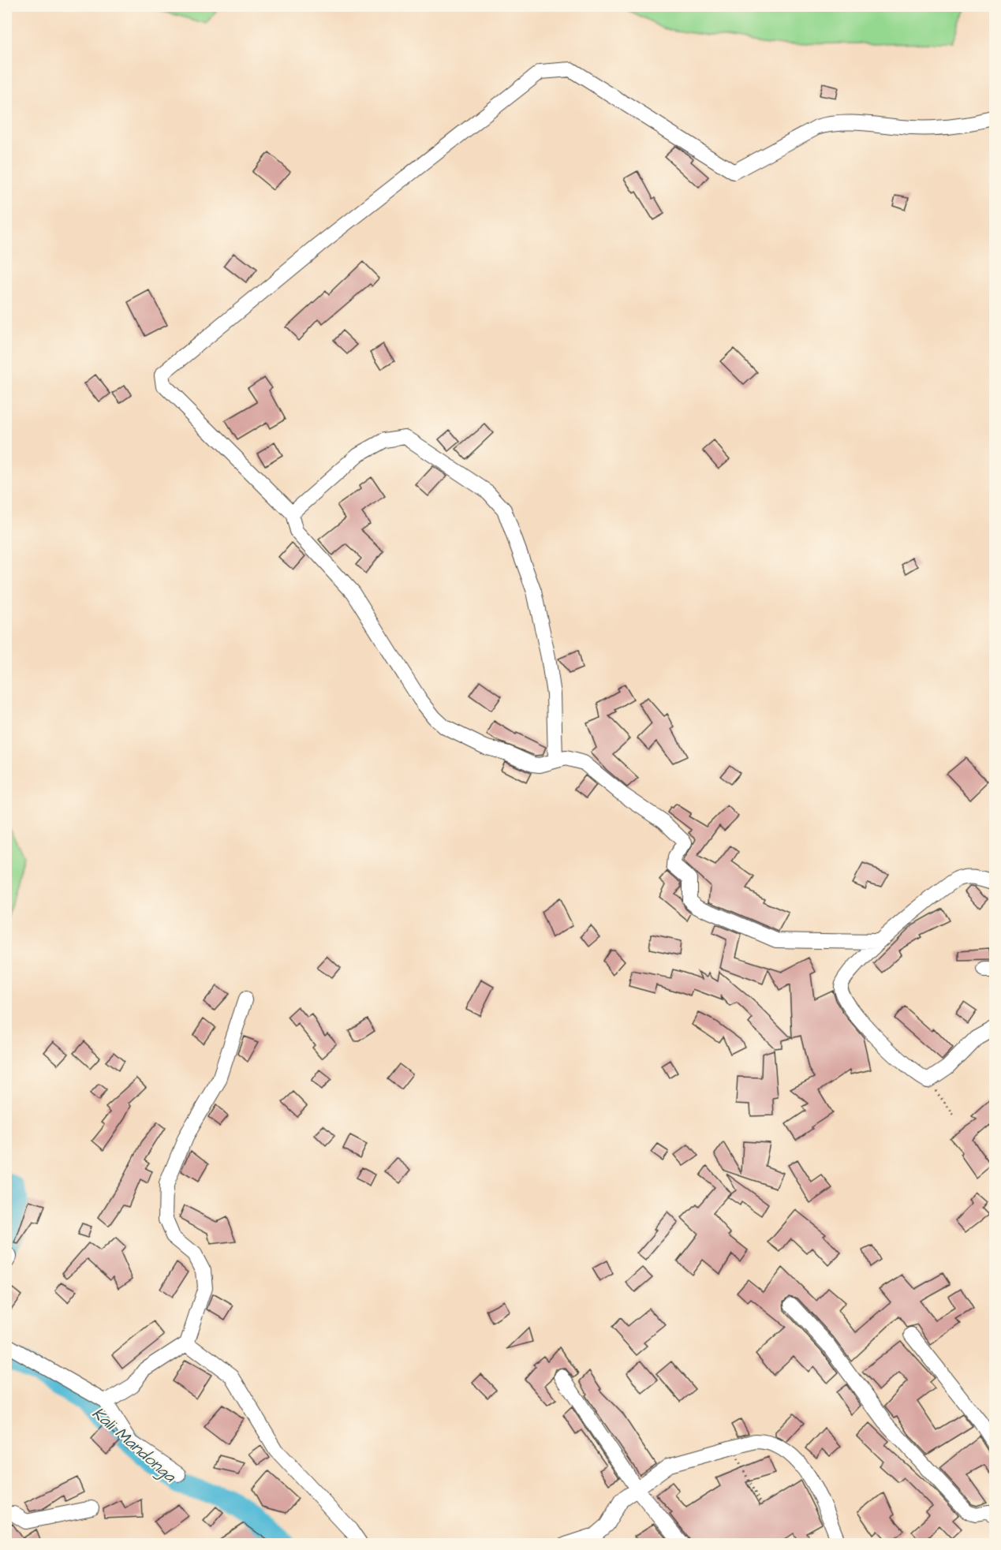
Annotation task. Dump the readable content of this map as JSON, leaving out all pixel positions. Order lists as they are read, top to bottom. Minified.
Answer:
{"water":["Kali Mandonga"]}
